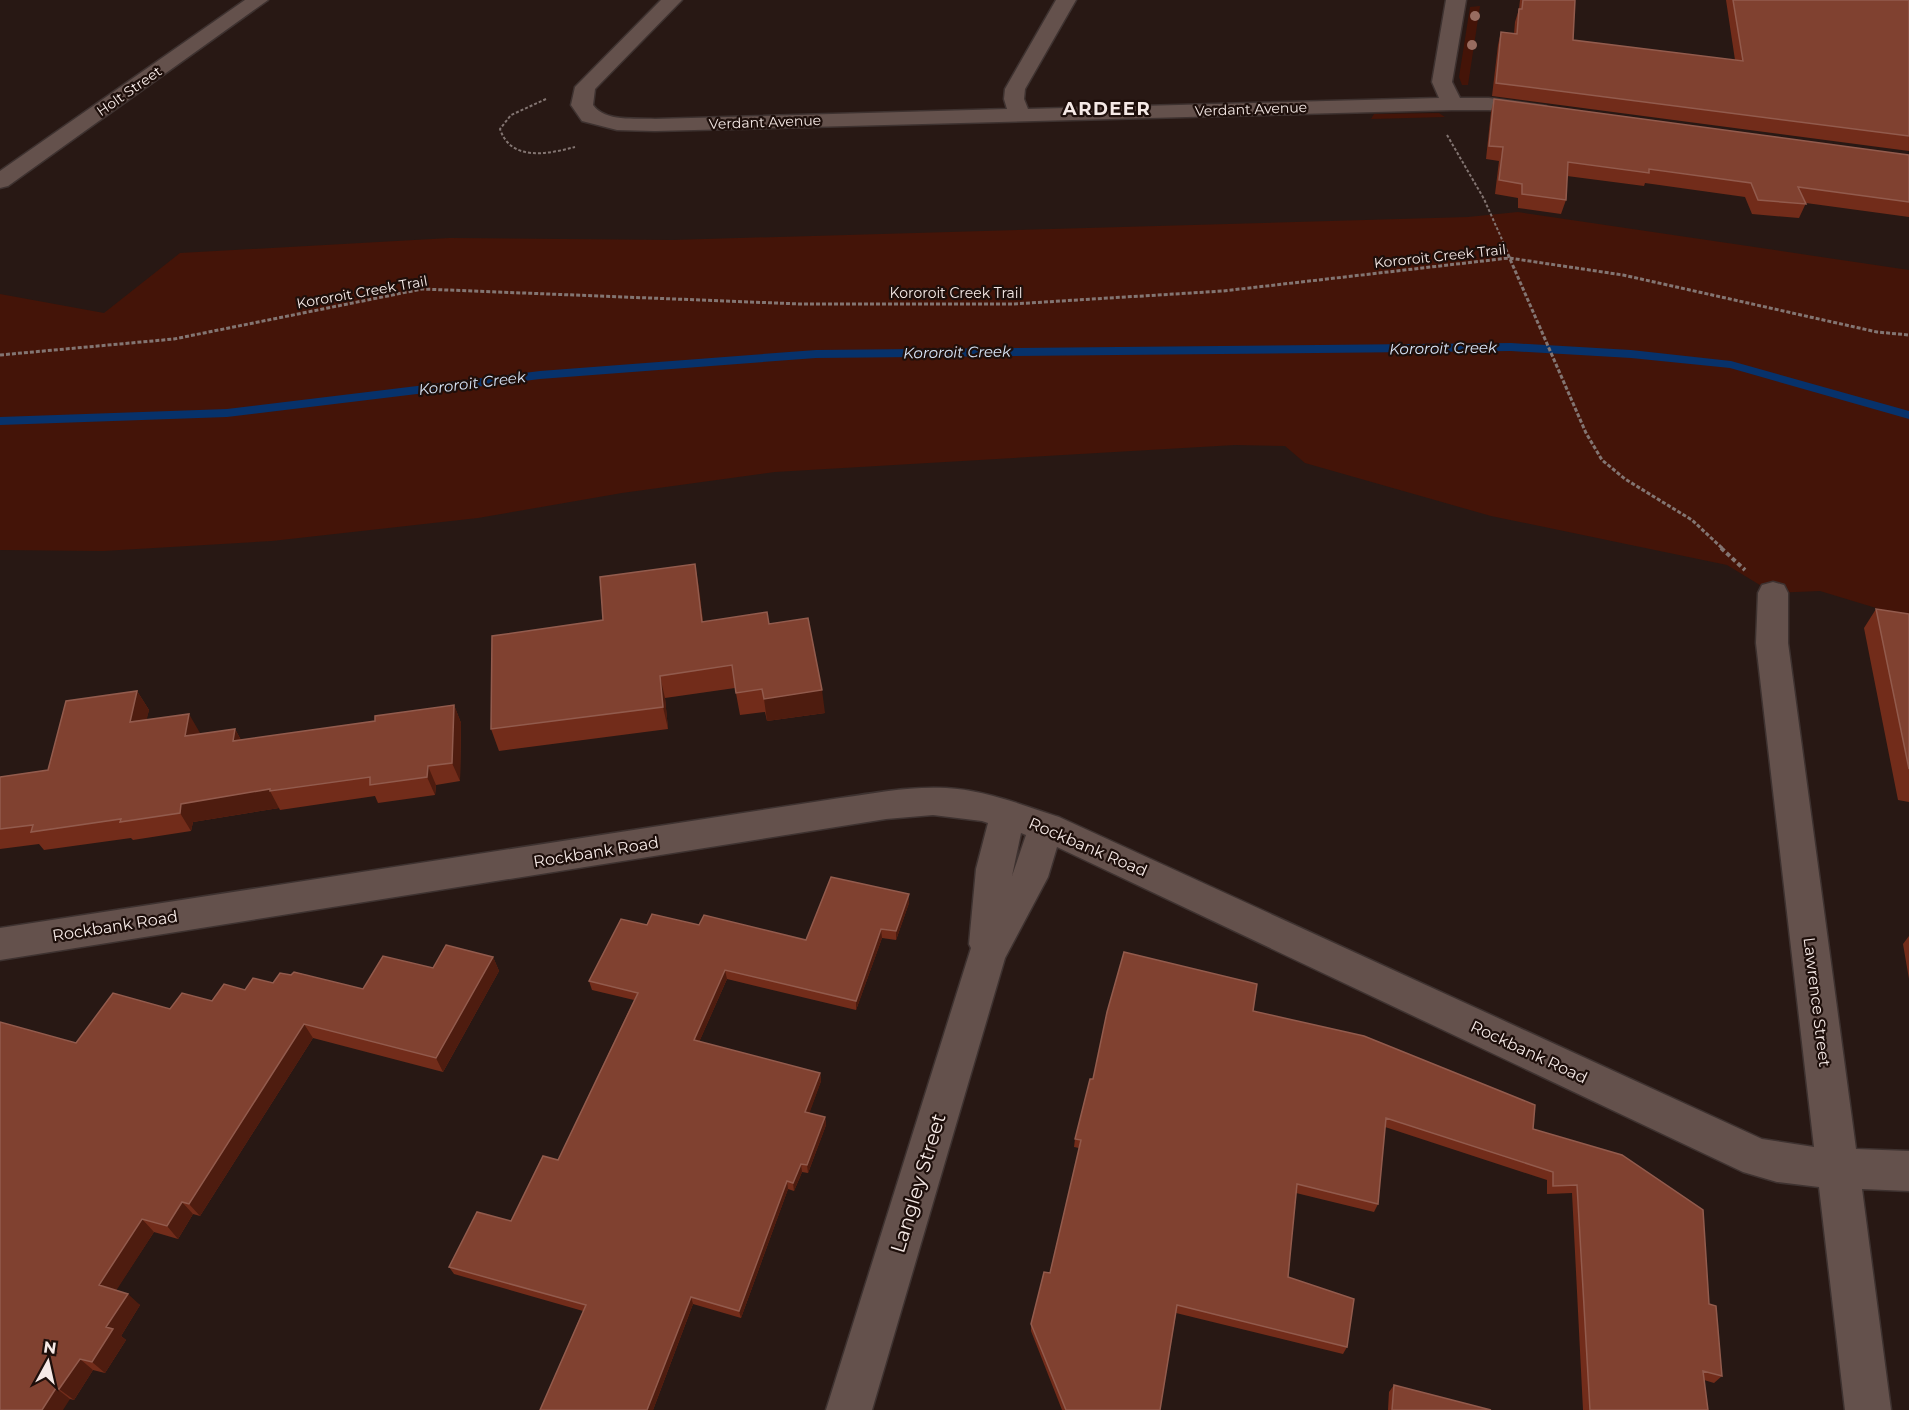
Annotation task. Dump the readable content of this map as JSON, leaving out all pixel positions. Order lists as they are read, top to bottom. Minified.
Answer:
{"streets":{"street":["Holt Street","Verdant Avenue","Rockbank Road","Lawrence Street","Langley Street"],"path":["Kororoit Creek Trail"]},"crossings":[["Rockbank Road","Lawrence Street"],["Rockbank Road","Langley Street"]],"districts":["ARDEER"],"water":["Kororoit Creek"],"north":"top"}
